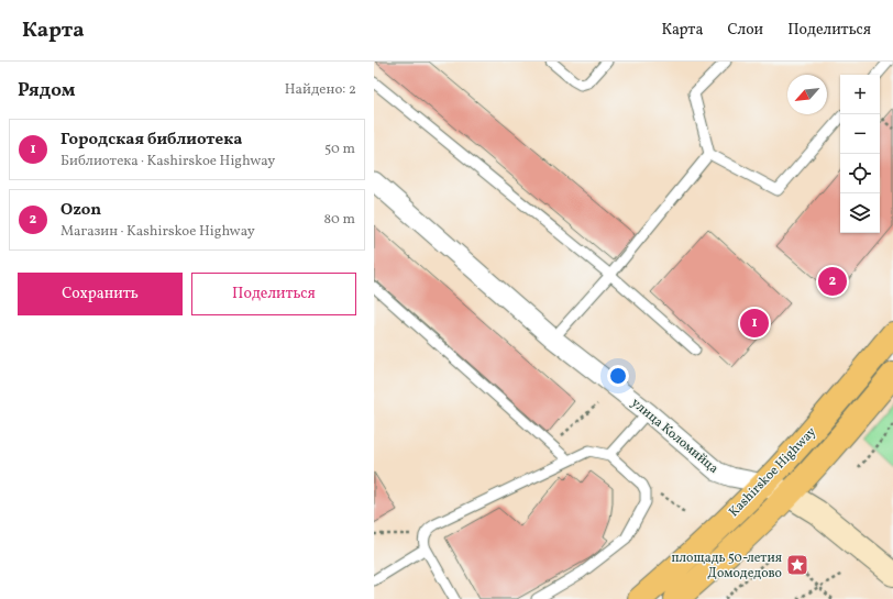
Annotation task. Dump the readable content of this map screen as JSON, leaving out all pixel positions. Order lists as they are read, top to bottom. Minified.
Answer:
{"streets":{"main road":["улица Коломийца","Kashirskoe Highway"]},"crossings":[["улица Коломийца","Kashirskoe Highway"]],"places":{"place":["площадь 50-летия Домодедово"]},"north":"bottom left","page":{"header":"Карта","nav":["Карта","Слои","Поделиться"],"heading":["Рядом","Найдено: 2"],"map_buttons":["+","−"],"list":[{"mark":"1","name":"Городская библиотека","note":"Библиотека · Kashirskoe Highway","value":"50 m"},{"mark":"2","name":"Ozon","note":"Магазин · Kashirskoe Highway","value":"80 m"}],"buttons":["Сохранить","Поделиться"],"pins":["2","1"]}}
